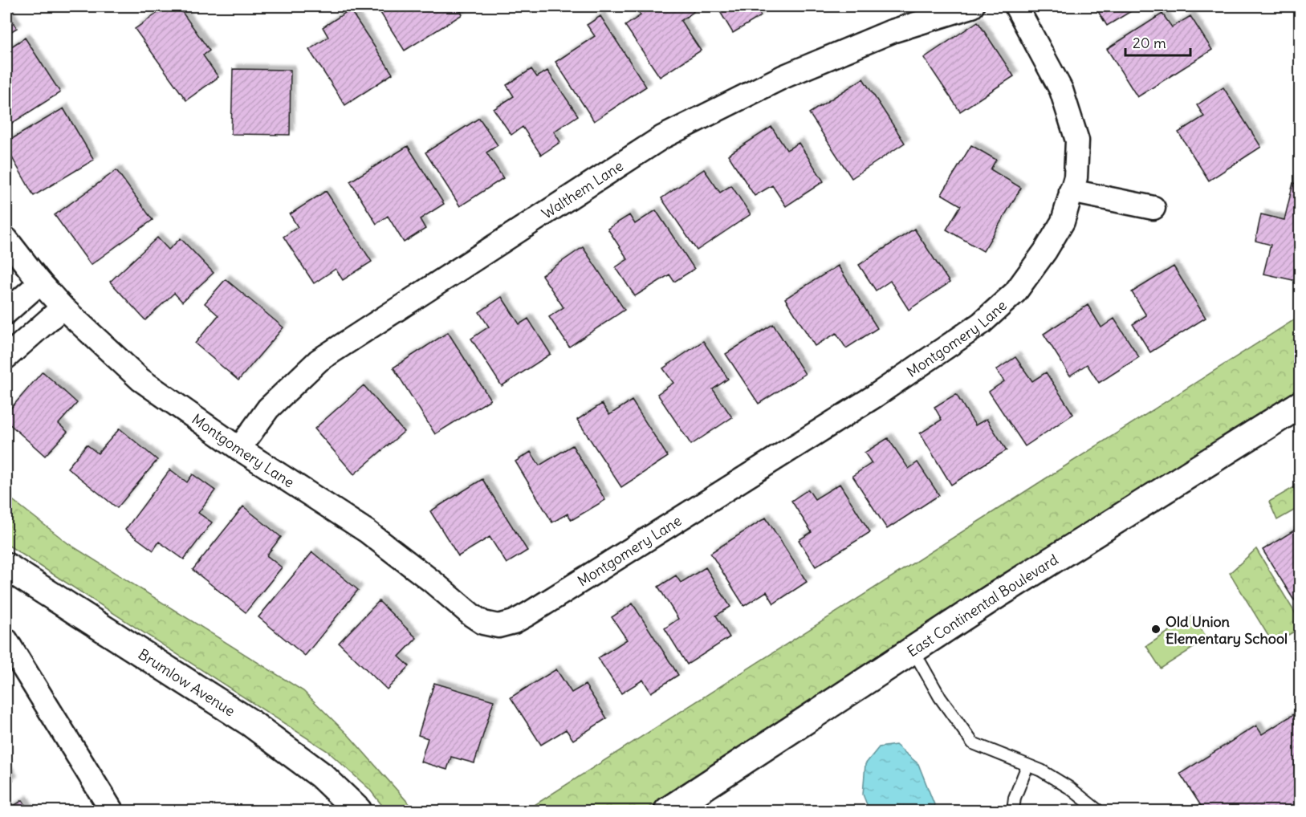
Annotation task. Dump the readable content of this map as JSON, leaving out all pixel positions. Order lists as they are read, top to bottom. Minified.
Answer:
{"streets":{"main road":["East Continental Boulevard","Brumlow Avenue"],"street":["Walthem Lane","Montgomery Lane"]},"crossings":[["Walthem Lane","Montgomery Lane"]],"places":["Old Union Elementary School"],"scale_bar":"20 m"}
